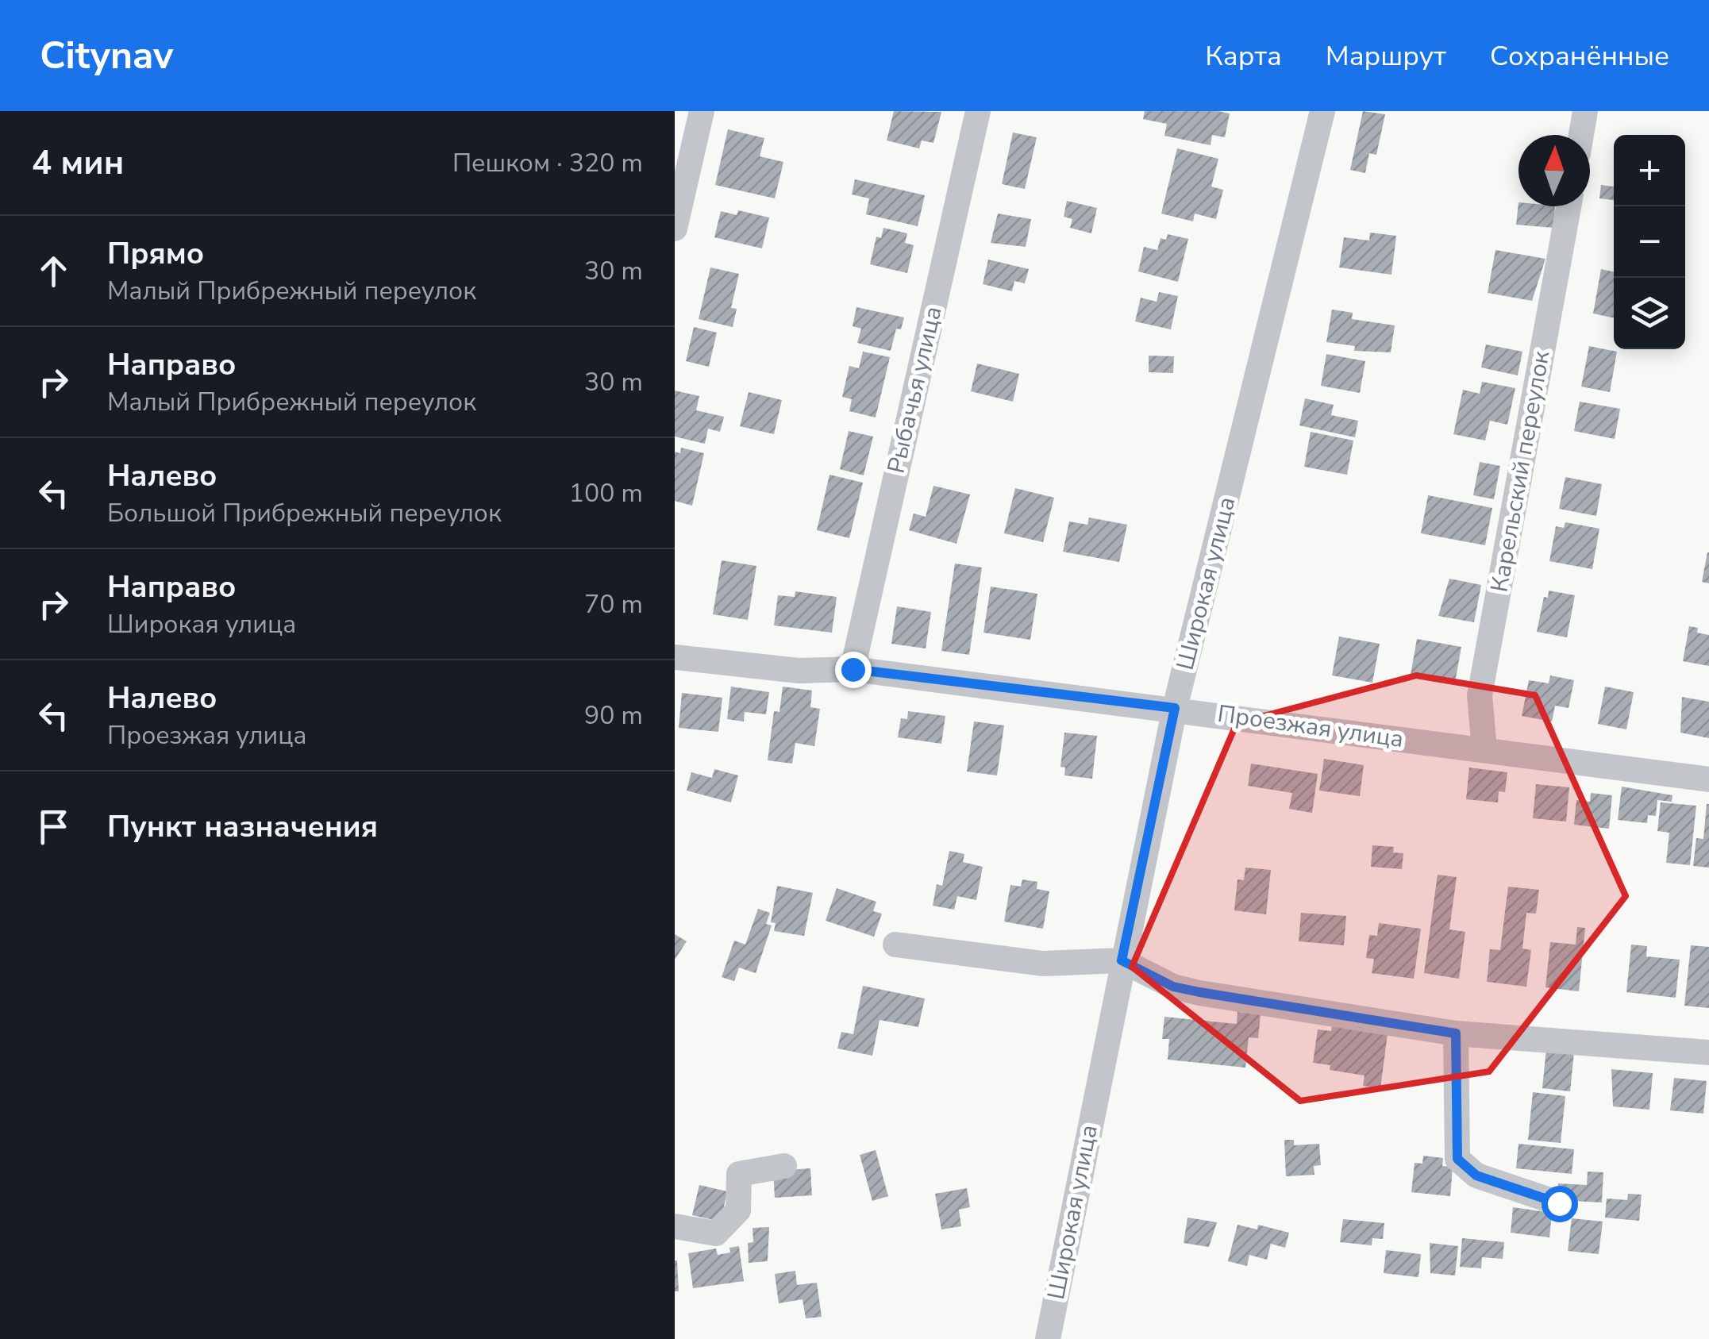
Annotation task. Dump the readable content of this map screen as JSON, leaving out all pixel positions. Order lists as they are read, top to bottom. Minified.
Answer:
{"streets":{"street":["Рыбачья улица","Карельский переулок","Широкая улица","Проезжая улица"]},"crossings":[["Рыбачья улица","Проезжая улица"],["Карельский переулок","Проезжая улица"],["Широкая улица","Проезжая улица"]],"north":"top","page":{"header":"Citynav","nav":["Карта","Маршрут","Сохранённые"],"heading":["4 мин","Пешком · 320 m"],"map_buttons":["+","−"],"list":[["Прямо","Малый Прибрежный переулок","30 m"],["Направо","Малый Прибрежный переулок","30 m"],["Налево","Большой Прибрежный переулок","100 m"],["Направо","Широкая улица","70 m"],["Налево","Проезжая улица","90 m"],"Пункт назначения"]}}
